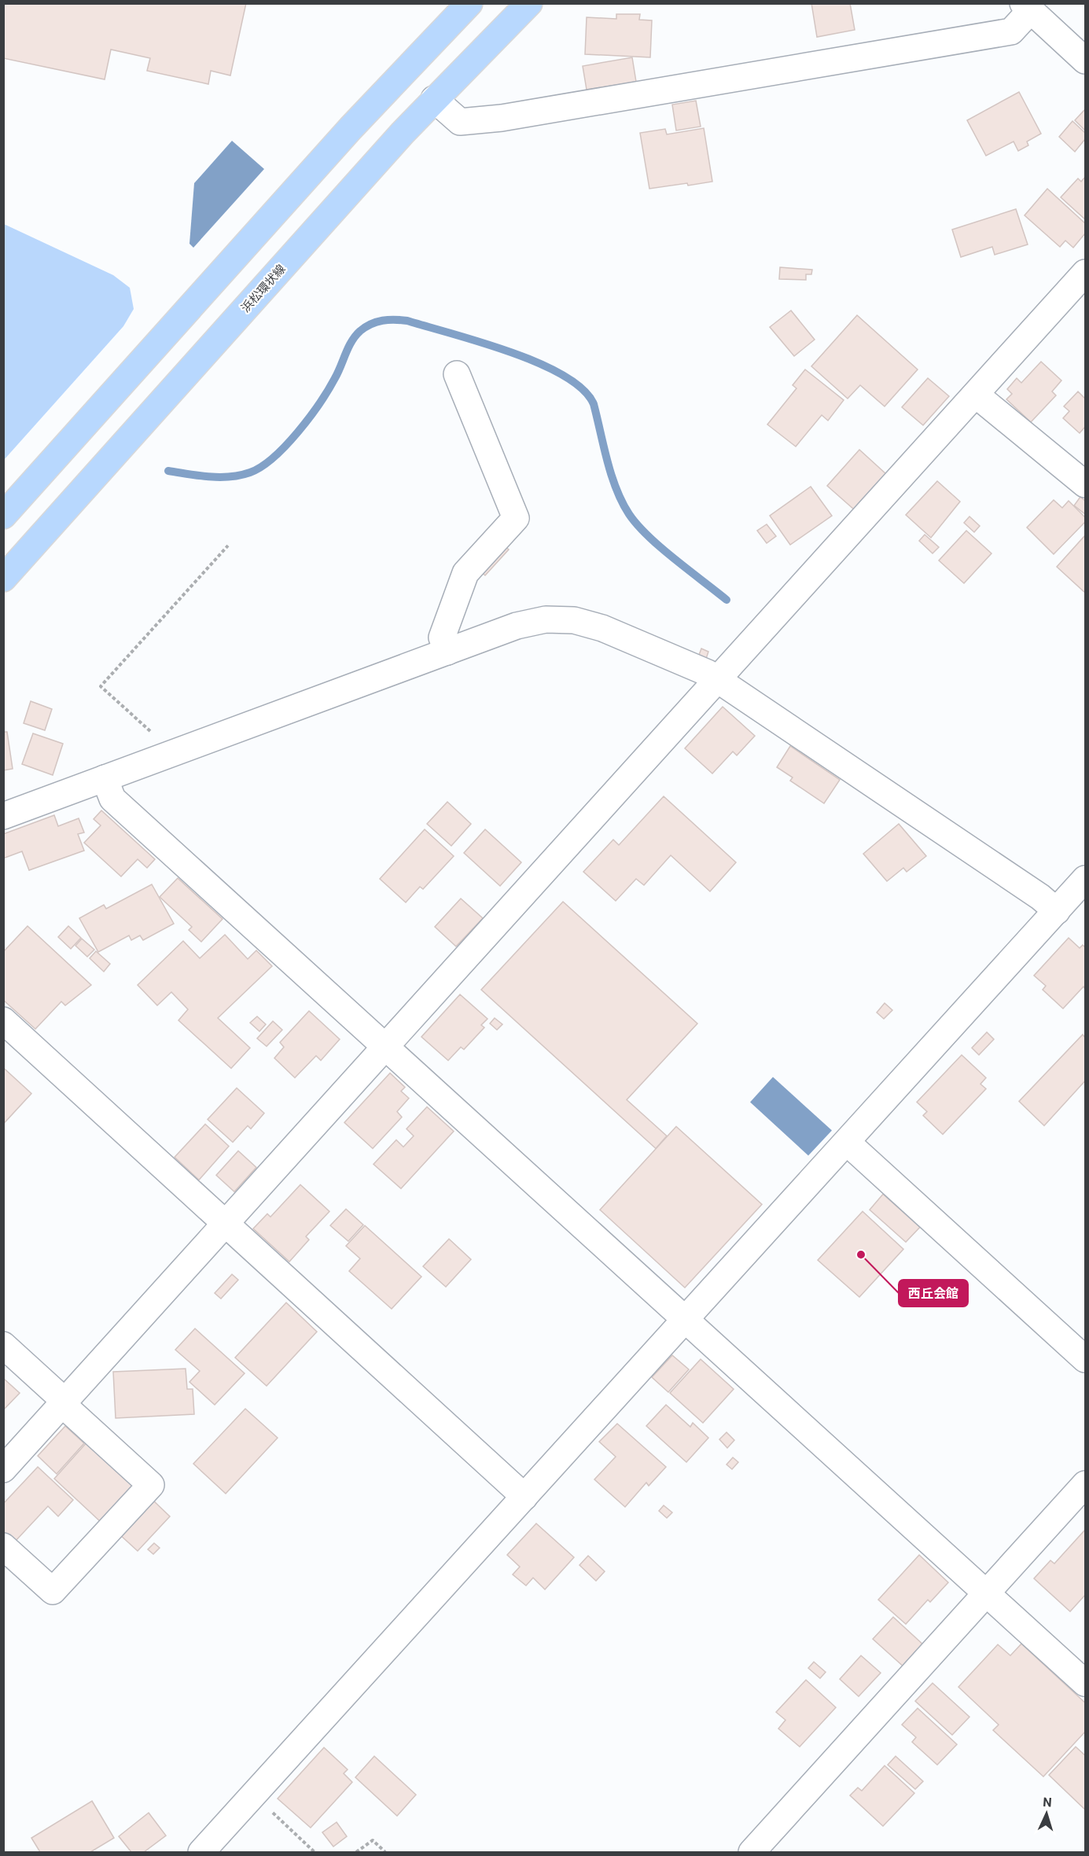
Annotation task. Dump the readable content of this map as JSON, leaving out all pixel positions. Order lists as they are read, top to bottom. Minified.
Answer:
{"streets":{"main road":["浜松環状線"]},"places":["西丘会館"],"north":"top"}
